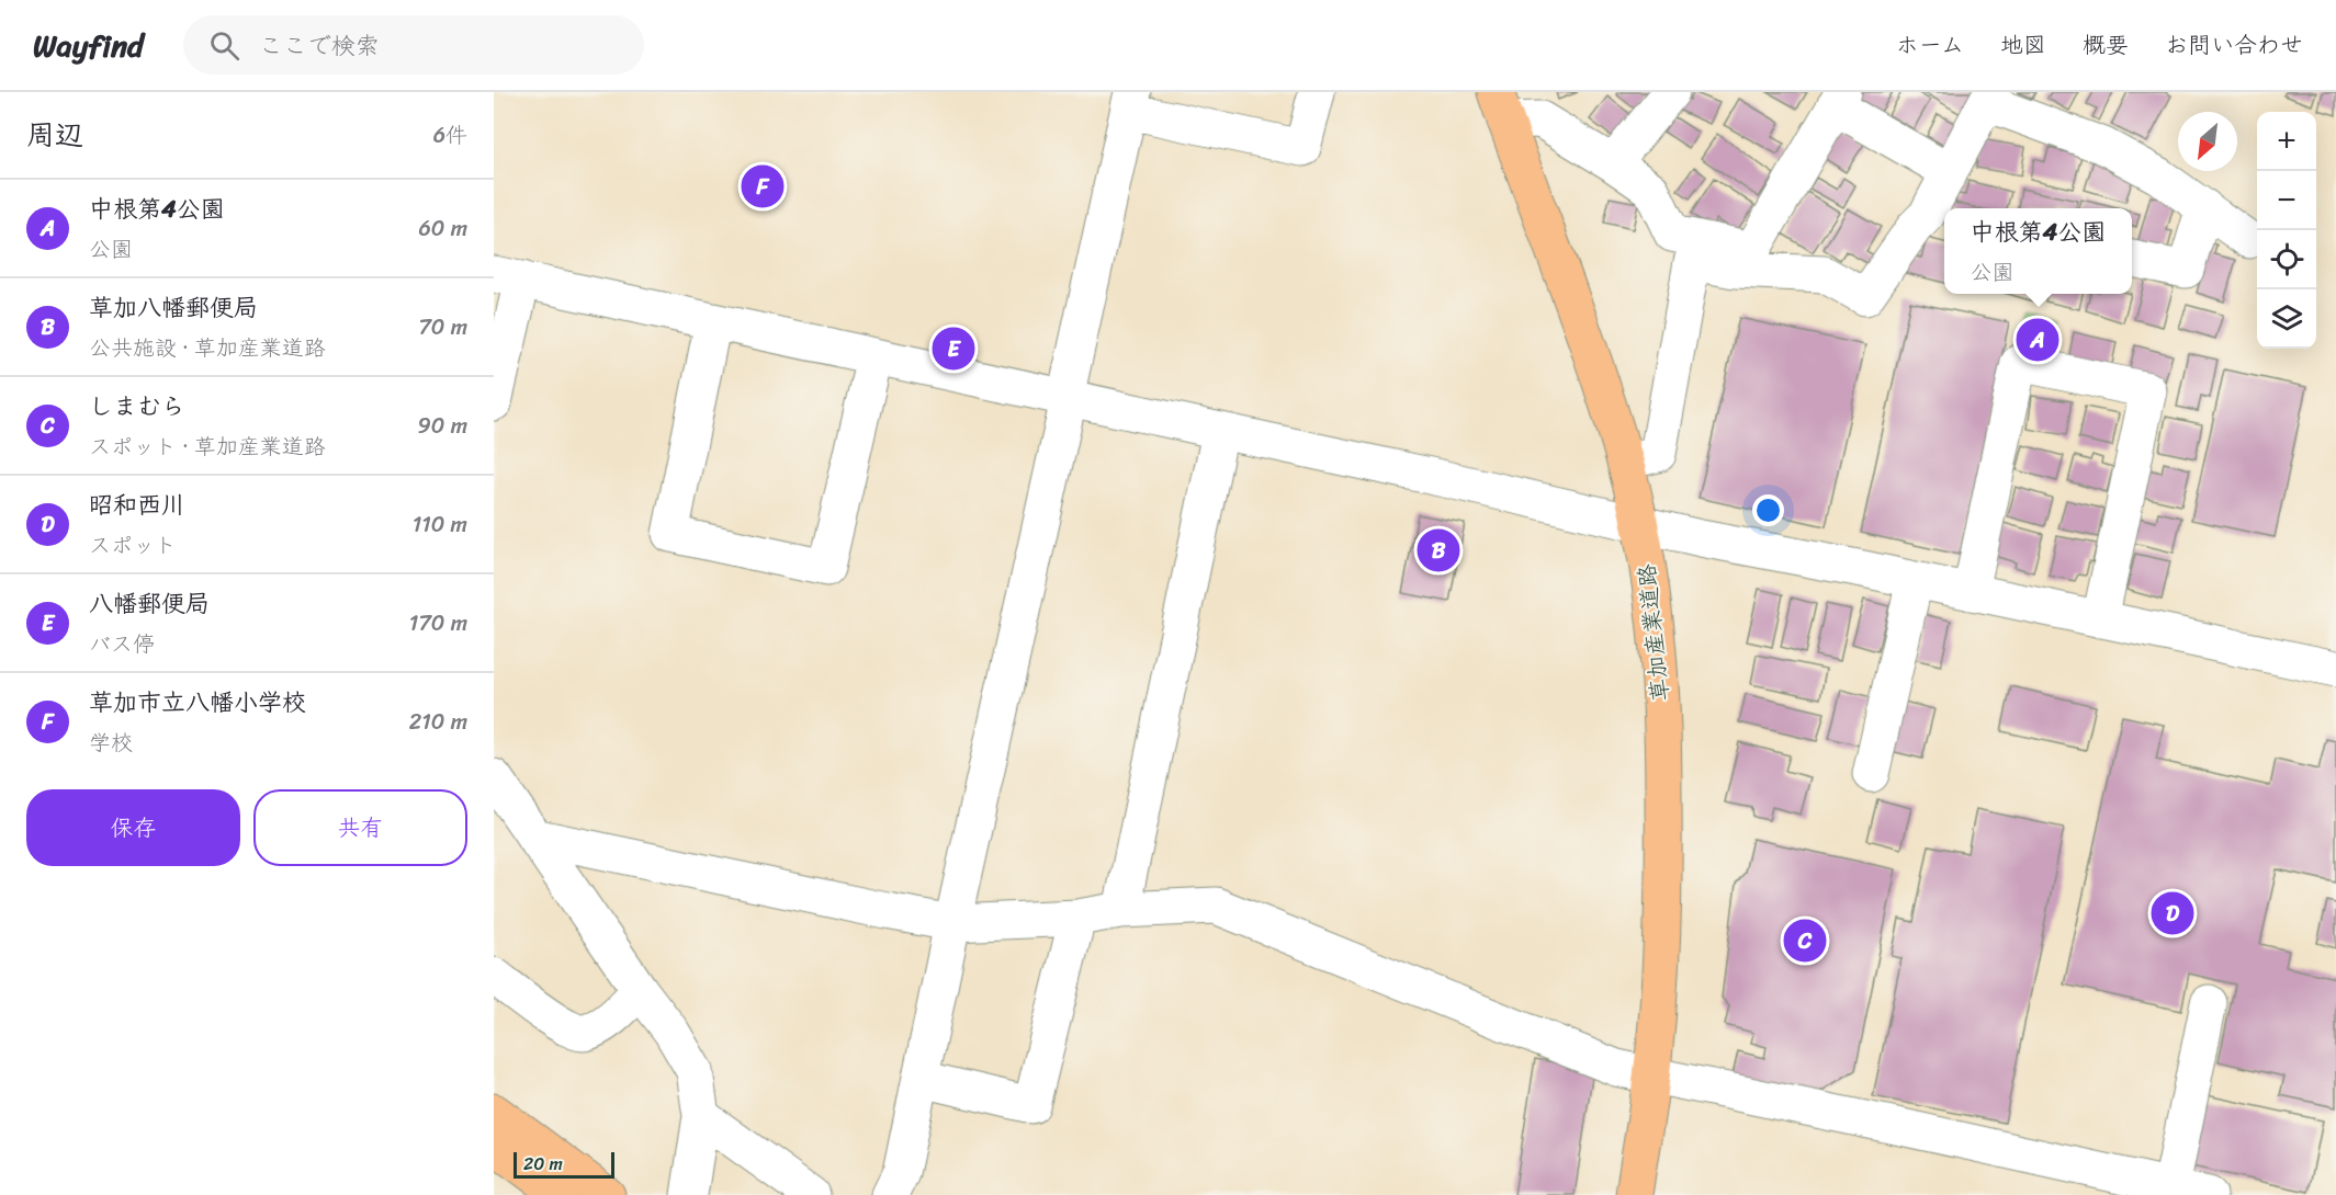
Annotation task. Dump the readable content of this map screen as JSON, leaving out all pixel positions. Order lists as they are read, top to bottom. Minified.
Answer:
{"streets":{"main road":["草加産業道路"]},"scale_bar":"20 m","north":"bottom left","page":{"header":"Wayfind","search":"ここで検索","nav":["ホーム","地図","概要","お問い合わせ"],"heading":["周辺","6件"],"map_buttons":["+","−"],"pins":["F","A","E","B","D","C"],"list":[{"mark":"A","name":"中根第4公園","note":"公園","value":"60 m"},{"mark":"B","name":"草加八幡郵便局","note":"公共施設 · 草加産業道路","value":"70 m"},{"mark":"C","name":"しまむら","note":"スポット · 草加産業道路","value":"90 m"},{"mark":"D","name":"昭和西川","note":"スポット","value":"110 m"},{"mark":"E","name":"八幡郵便局","note":"バス停","value":"170 m"},{"mark":"F","name":"草加市立八幡小学校","note":"学校","value":"210 m"}],"popup":["中根第4公園","公園"],"buttons":["保存","共有"],"scale":"20 m"}}
